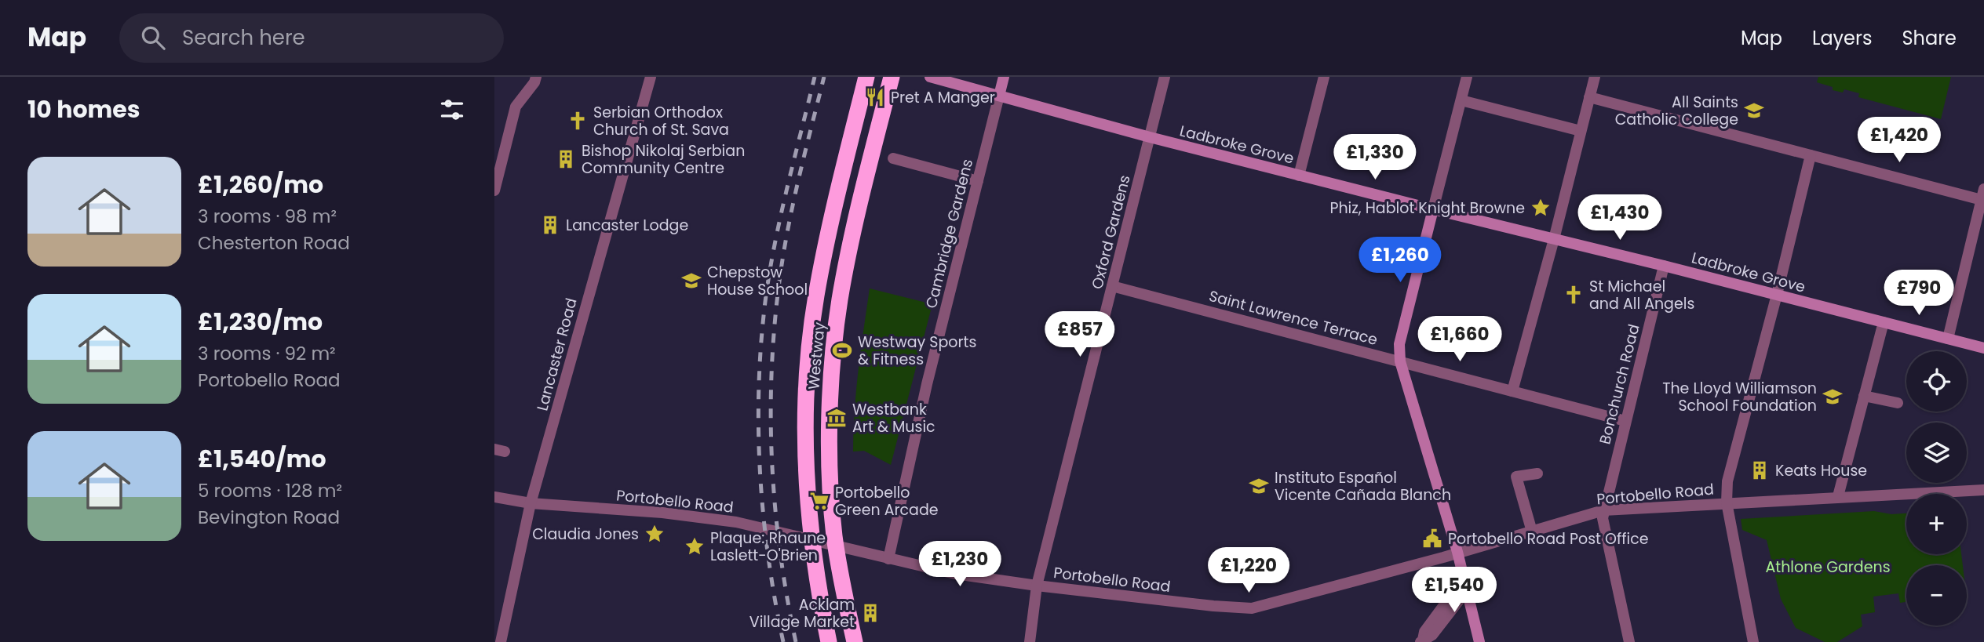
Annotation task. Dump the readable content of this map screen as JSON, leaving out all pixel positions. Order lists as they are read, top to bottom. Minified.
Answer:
{"streets":{"highway":["Westway"],"main road":["Ladbroke Grove","Cambridge Gardens"],"street":["Oxford Gardens","Saint Lawrence Terrace","Lancaster Road","Bonchurch Road","Portobello Road"]},"crossings":[["Ladbroke Grove","Oxford Gardens"],["Ladbroke Grove","Cambridge Gardens"],["Ladbroke Grove","Bonchurch Road"],["Oxford Gardens","Saint Lawrence Terrace"],["Oxford Gardens","Portobello Road"],["Cambridge Gardens","Portobello Road"],["Saint Lawrence Terrace","Bonchurch Road"],["Lancaster Road","Portobello Road"],["Bonchurch Road","Portobello Road"]],"parks":["Athlone Gardens"],"places":{"restaurant":["Pret A Manger"],"school or university":["All Saints Catholic College","Chepstow House School","The Lloyd Williamson School Foundation","Instituto Español Vicente Cañada Blanch"],"church":["Serbian Orthodox Church of St. Sava","St Michael and All Angels"],"building":["Bishop Nikolaj Serbian Community Centre","Lancaster Lodge","Keats House","Acklam Village Market"],"place":["Phiz, Hablot Knight Browne","Claudia Jones","Plaque: Rhaune Laslett-O'Brien"],"sports":["Westway Sports & Fitness"],"museum":["Westbank Art & Music"],"supermarket":["Portobello Green Arcade"],"public building":["Portobello Road Post Office"]},"page":{"header":"Map","search":"Search here","nav":["Map","Layers","Share"],"heading":"10 homes","price":["£1,420","£1,330","£1,430","£1,260","£790","£857","£1,660","£1,230","£1,220","£1,540"],"list":[{"name":"£1,260/mo","note":"3 rooms · 98 m² · Chesterton Road"},{"name":"£1,230/mo","note":"3 rooms · 92 m² · Portobello Road"},{"name":"£1,540/mo","note":"5 rooms · 128 m² · Bevington Road"}],"map_buttons":["+","−"]}}
